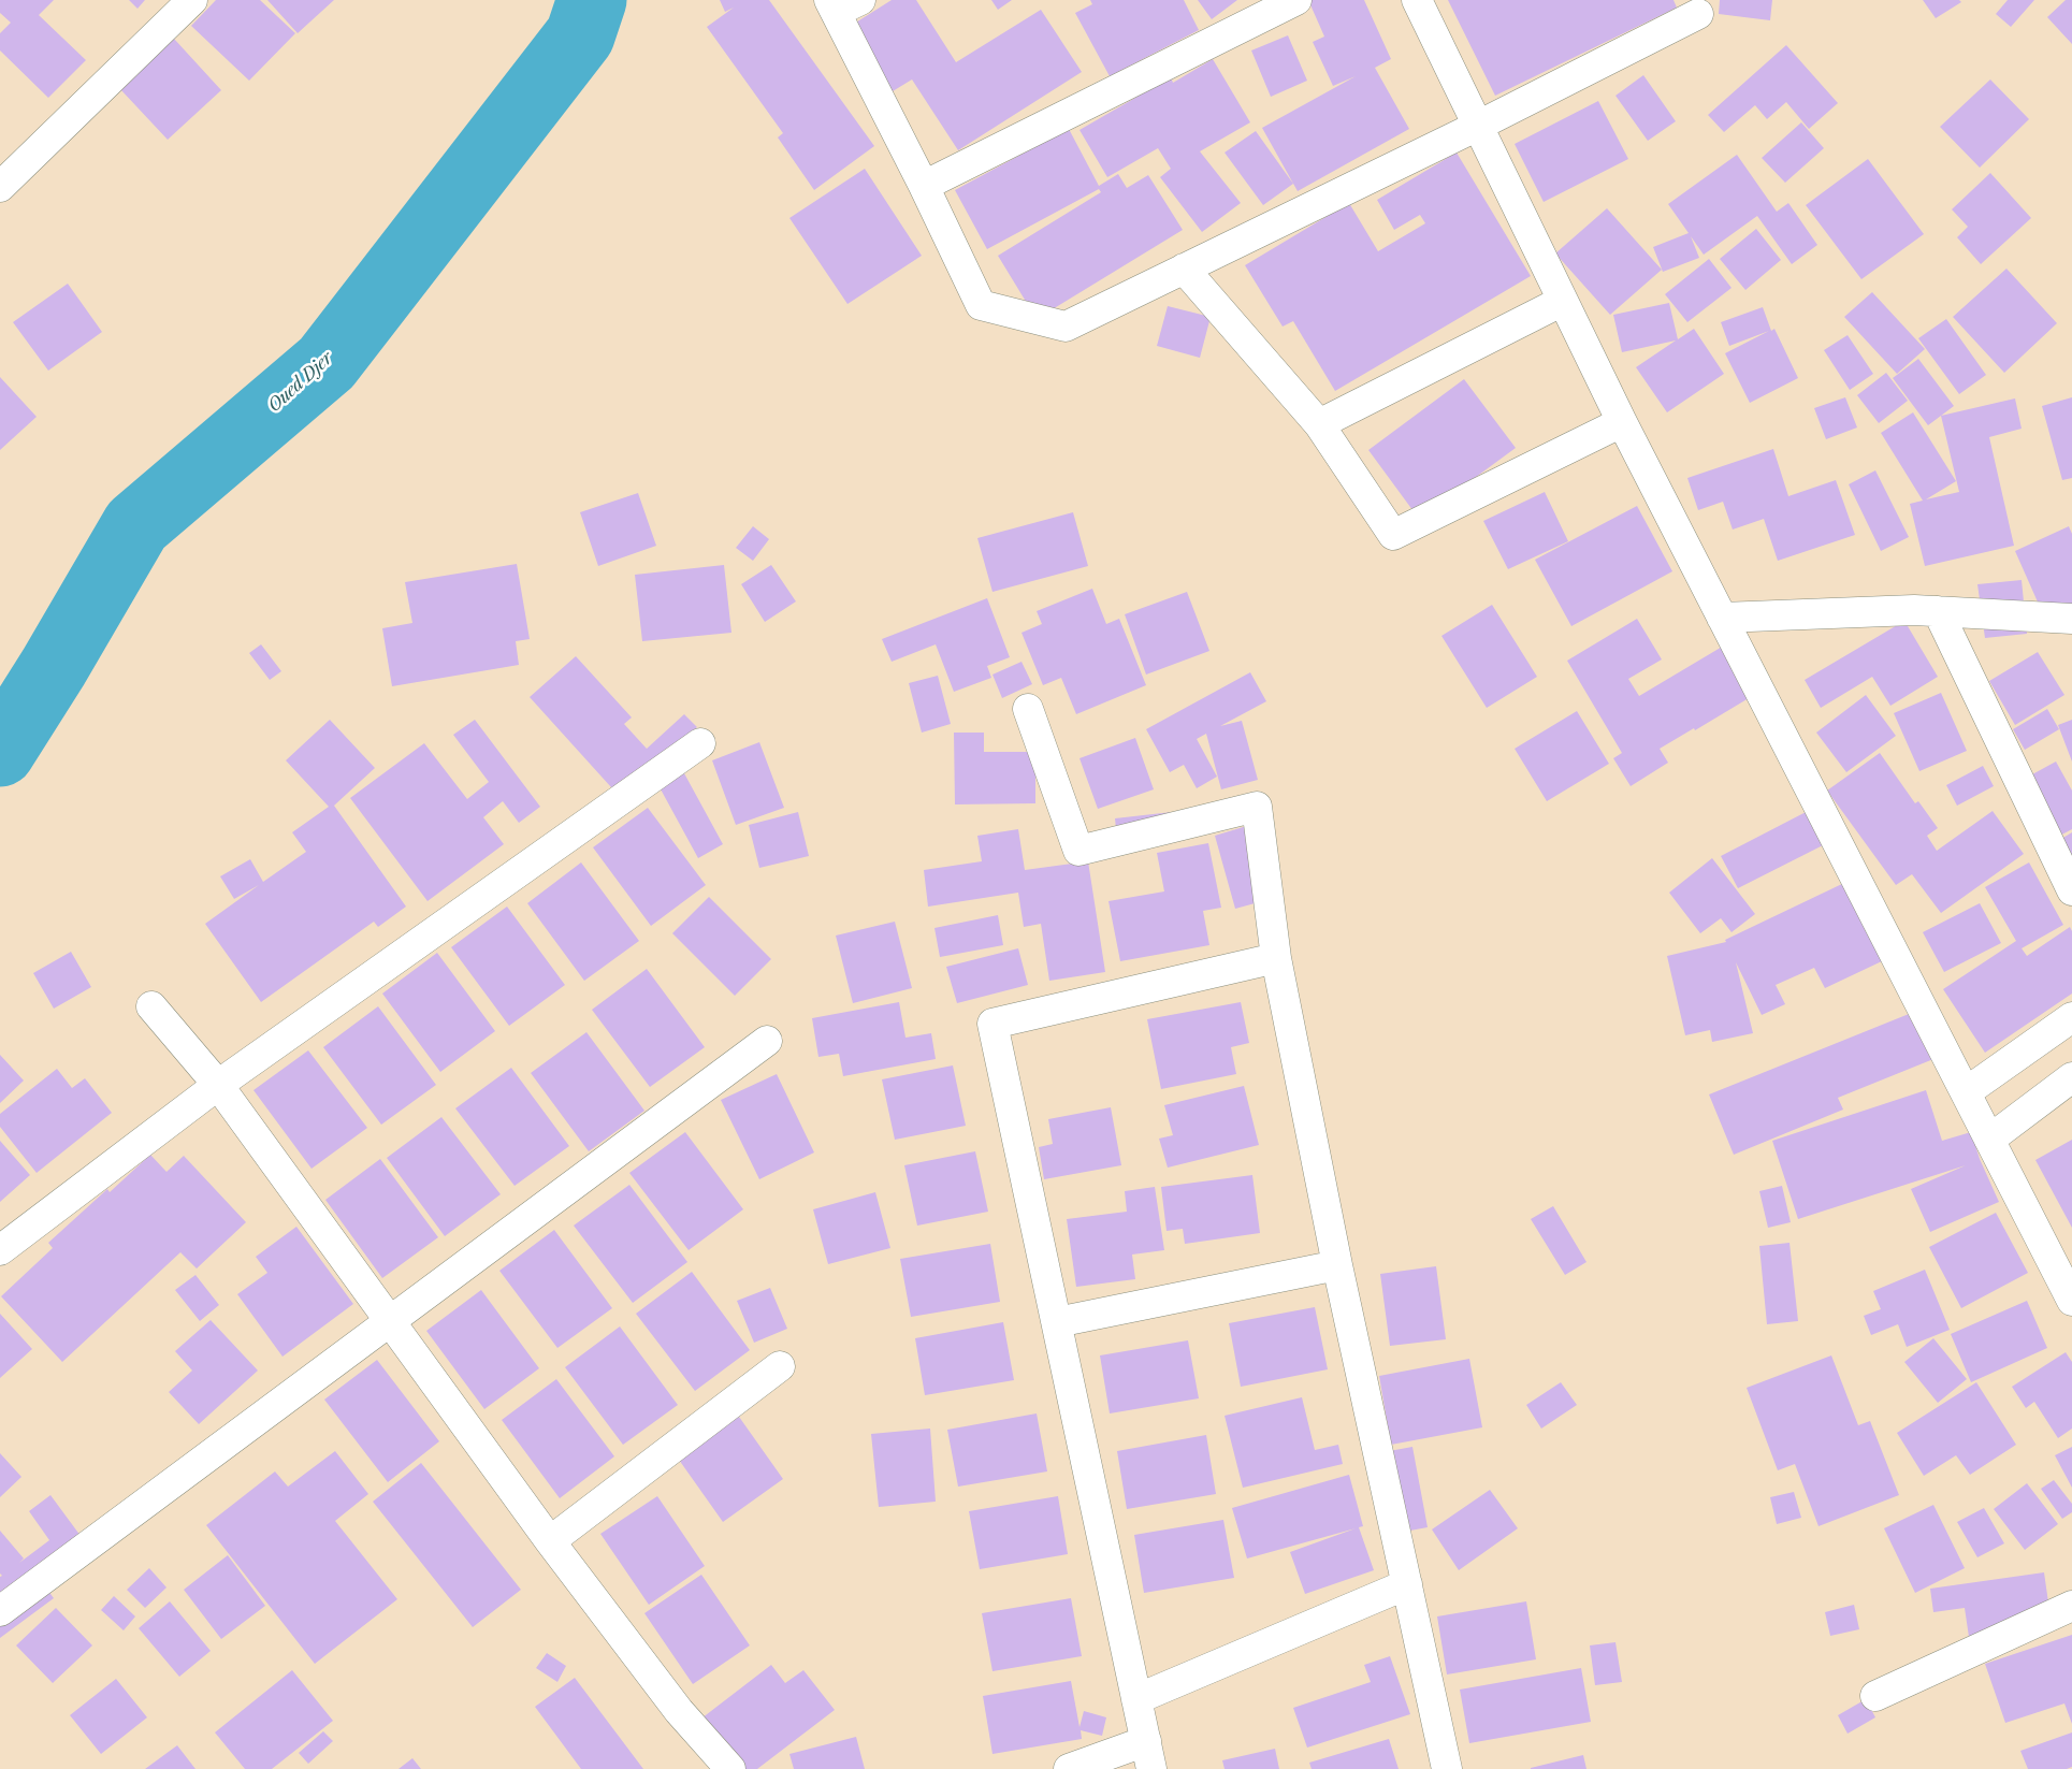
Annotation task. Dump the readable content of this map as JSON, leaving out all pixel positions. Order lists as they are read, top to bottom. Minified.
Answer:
{"water":["Oued Djer"]}
